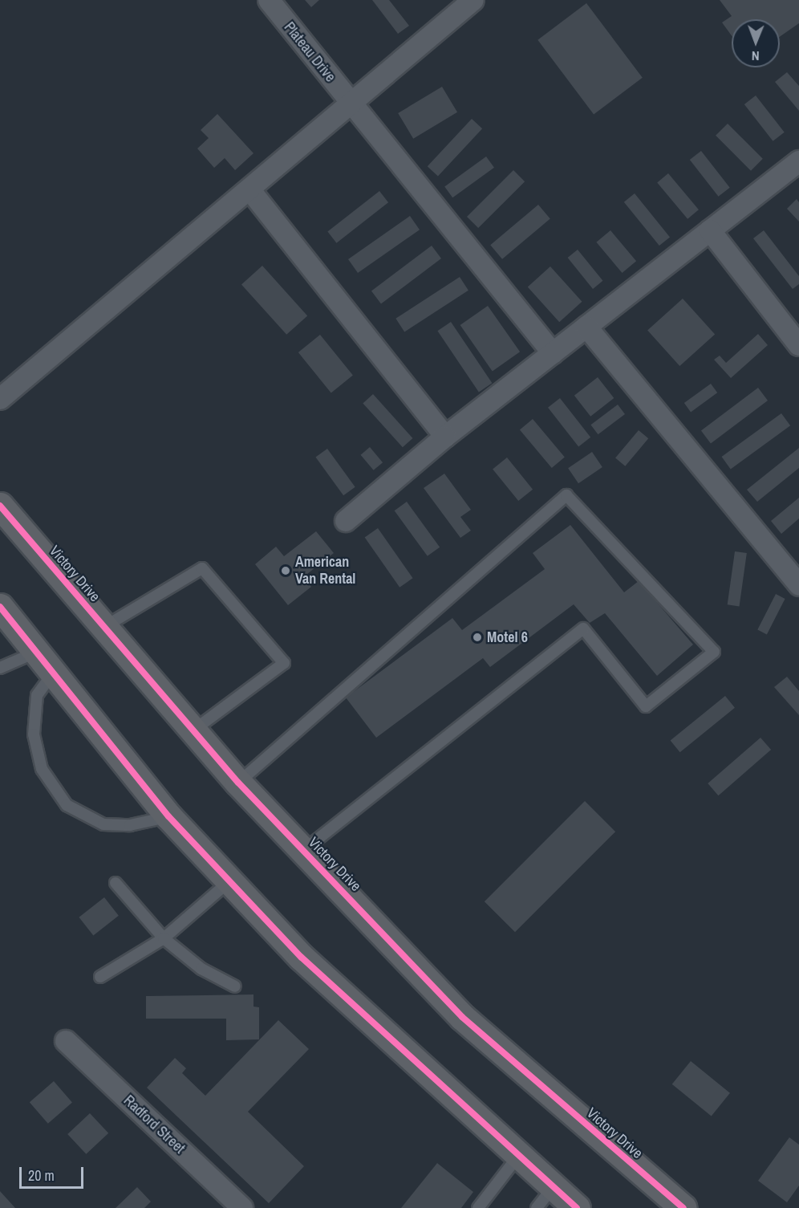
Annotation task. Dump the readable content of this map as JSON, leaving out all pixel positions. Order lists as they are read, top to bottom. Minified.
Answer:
{"streets":{"highway":["Victory Drive"],"street":["Plateau Drive","Radford Street"]},"places":["American Van Rental","Motel 6"],"scale_bar":"20 m","north":"bottom"}
